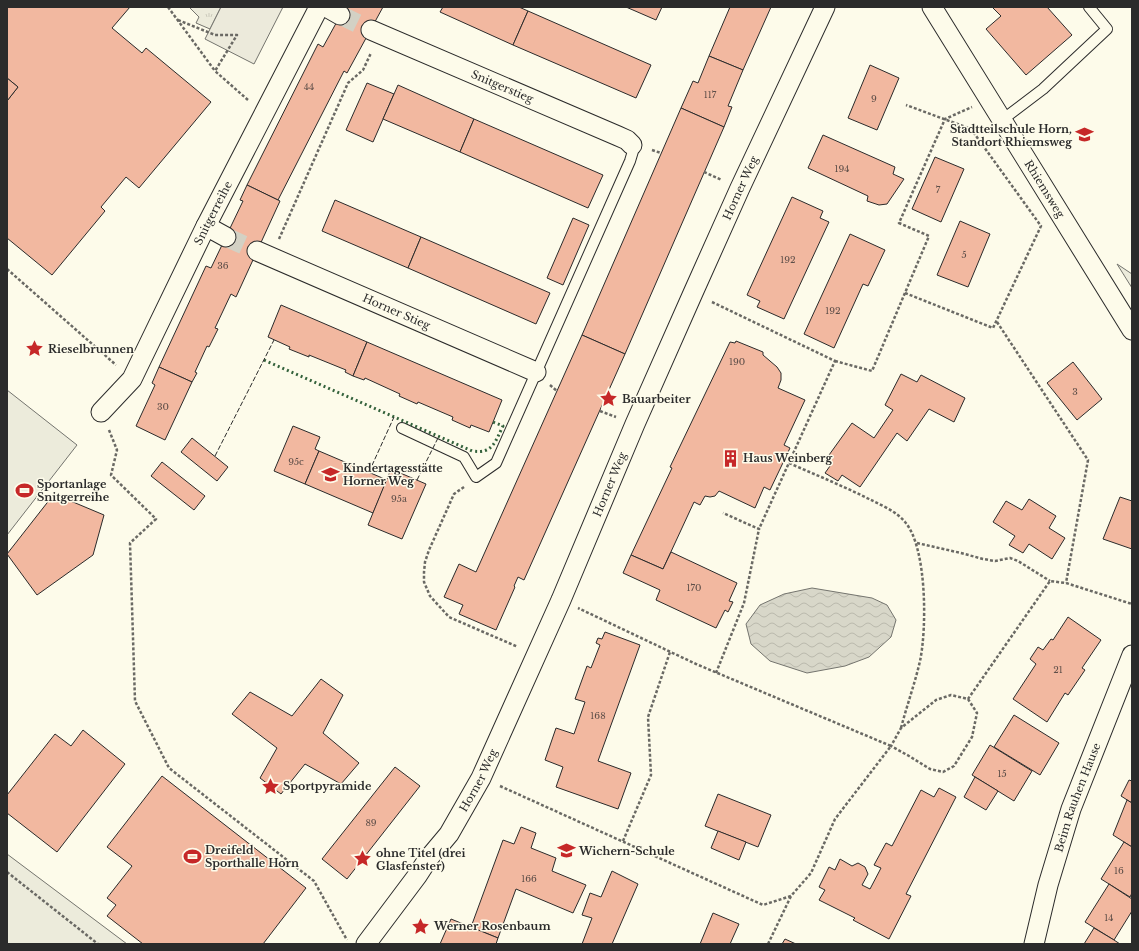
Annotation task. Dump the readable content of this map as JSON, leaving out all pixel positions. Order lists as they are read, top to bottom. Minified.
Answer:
{"streets":{"street":["Snitgerstieg","Horner Weg","Rhiemsweg","Snitgerreihe","Horner Stieg","Beim Rauhen Hause"]},"places":{"school or university":["Stadtteilschule Horn, Standort Rhiemsweg","Kindertagesstätte Horner Weg","Wichern-Schule"],"place":["Rieselbrunnen","Bauarbeiter","Sportpyramide","ohne Titel (drei Glasfenster)","Werner Rosenbaum"],"building":["Haus Weinberg"],"sports":["Sportanlage Snitgerreihe","Dreifeld Sporthalle Horn"]},"house_numbers":["44","117","9","194","7","5","192","36","192","190","3","30","95c","95a","170","21","168","15","89","16","166","14"]}
